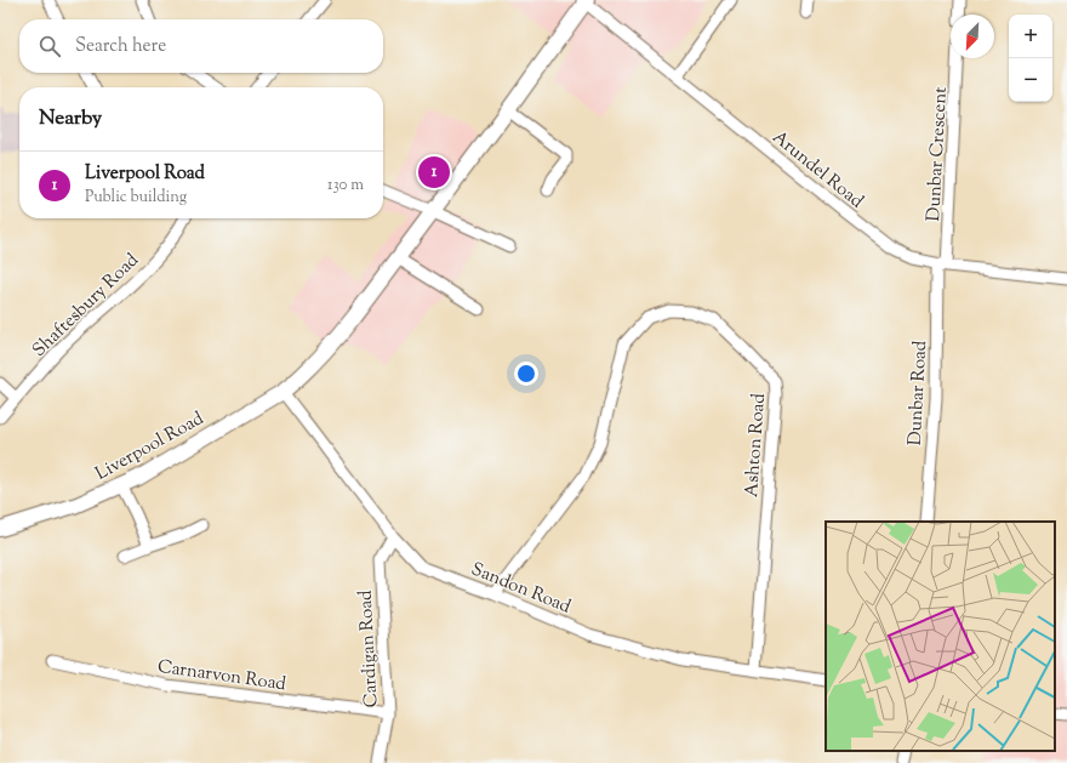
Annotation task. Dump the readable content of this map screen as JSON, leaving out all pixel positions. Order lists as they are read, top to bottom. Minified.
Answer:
{"streets":{"main road":["Liverpool Road"],"street":["Dunbar Crescent","Arundel Road","Shaftesbury Road","Dunbar Road","Ashton Road","Sandon Road","Cardigan Road","Carnarvon Road"]},"crossings":[["Dunbar Crescent","Arundel Road"],["Dunbar Crescent","Dunbar Road"],["Arundel Road","Dunbar Road"],["Arundel Road","Liverpool Road"],["Liverpool Road","Sandon Road"],["Ashton Road","Sandon Road"],["Sandon Road","Cardigan Road"],["Cardigan Road","Carnarvon Road"]],"north":"bottom left","page":{"map_buttons":["+","−"],"search":"Search here","heading":"Nearby","list":[{"mark":"1","name":"Liverpool Road","note":"Public building","value":"130 m"}],"pins":"1"}}
